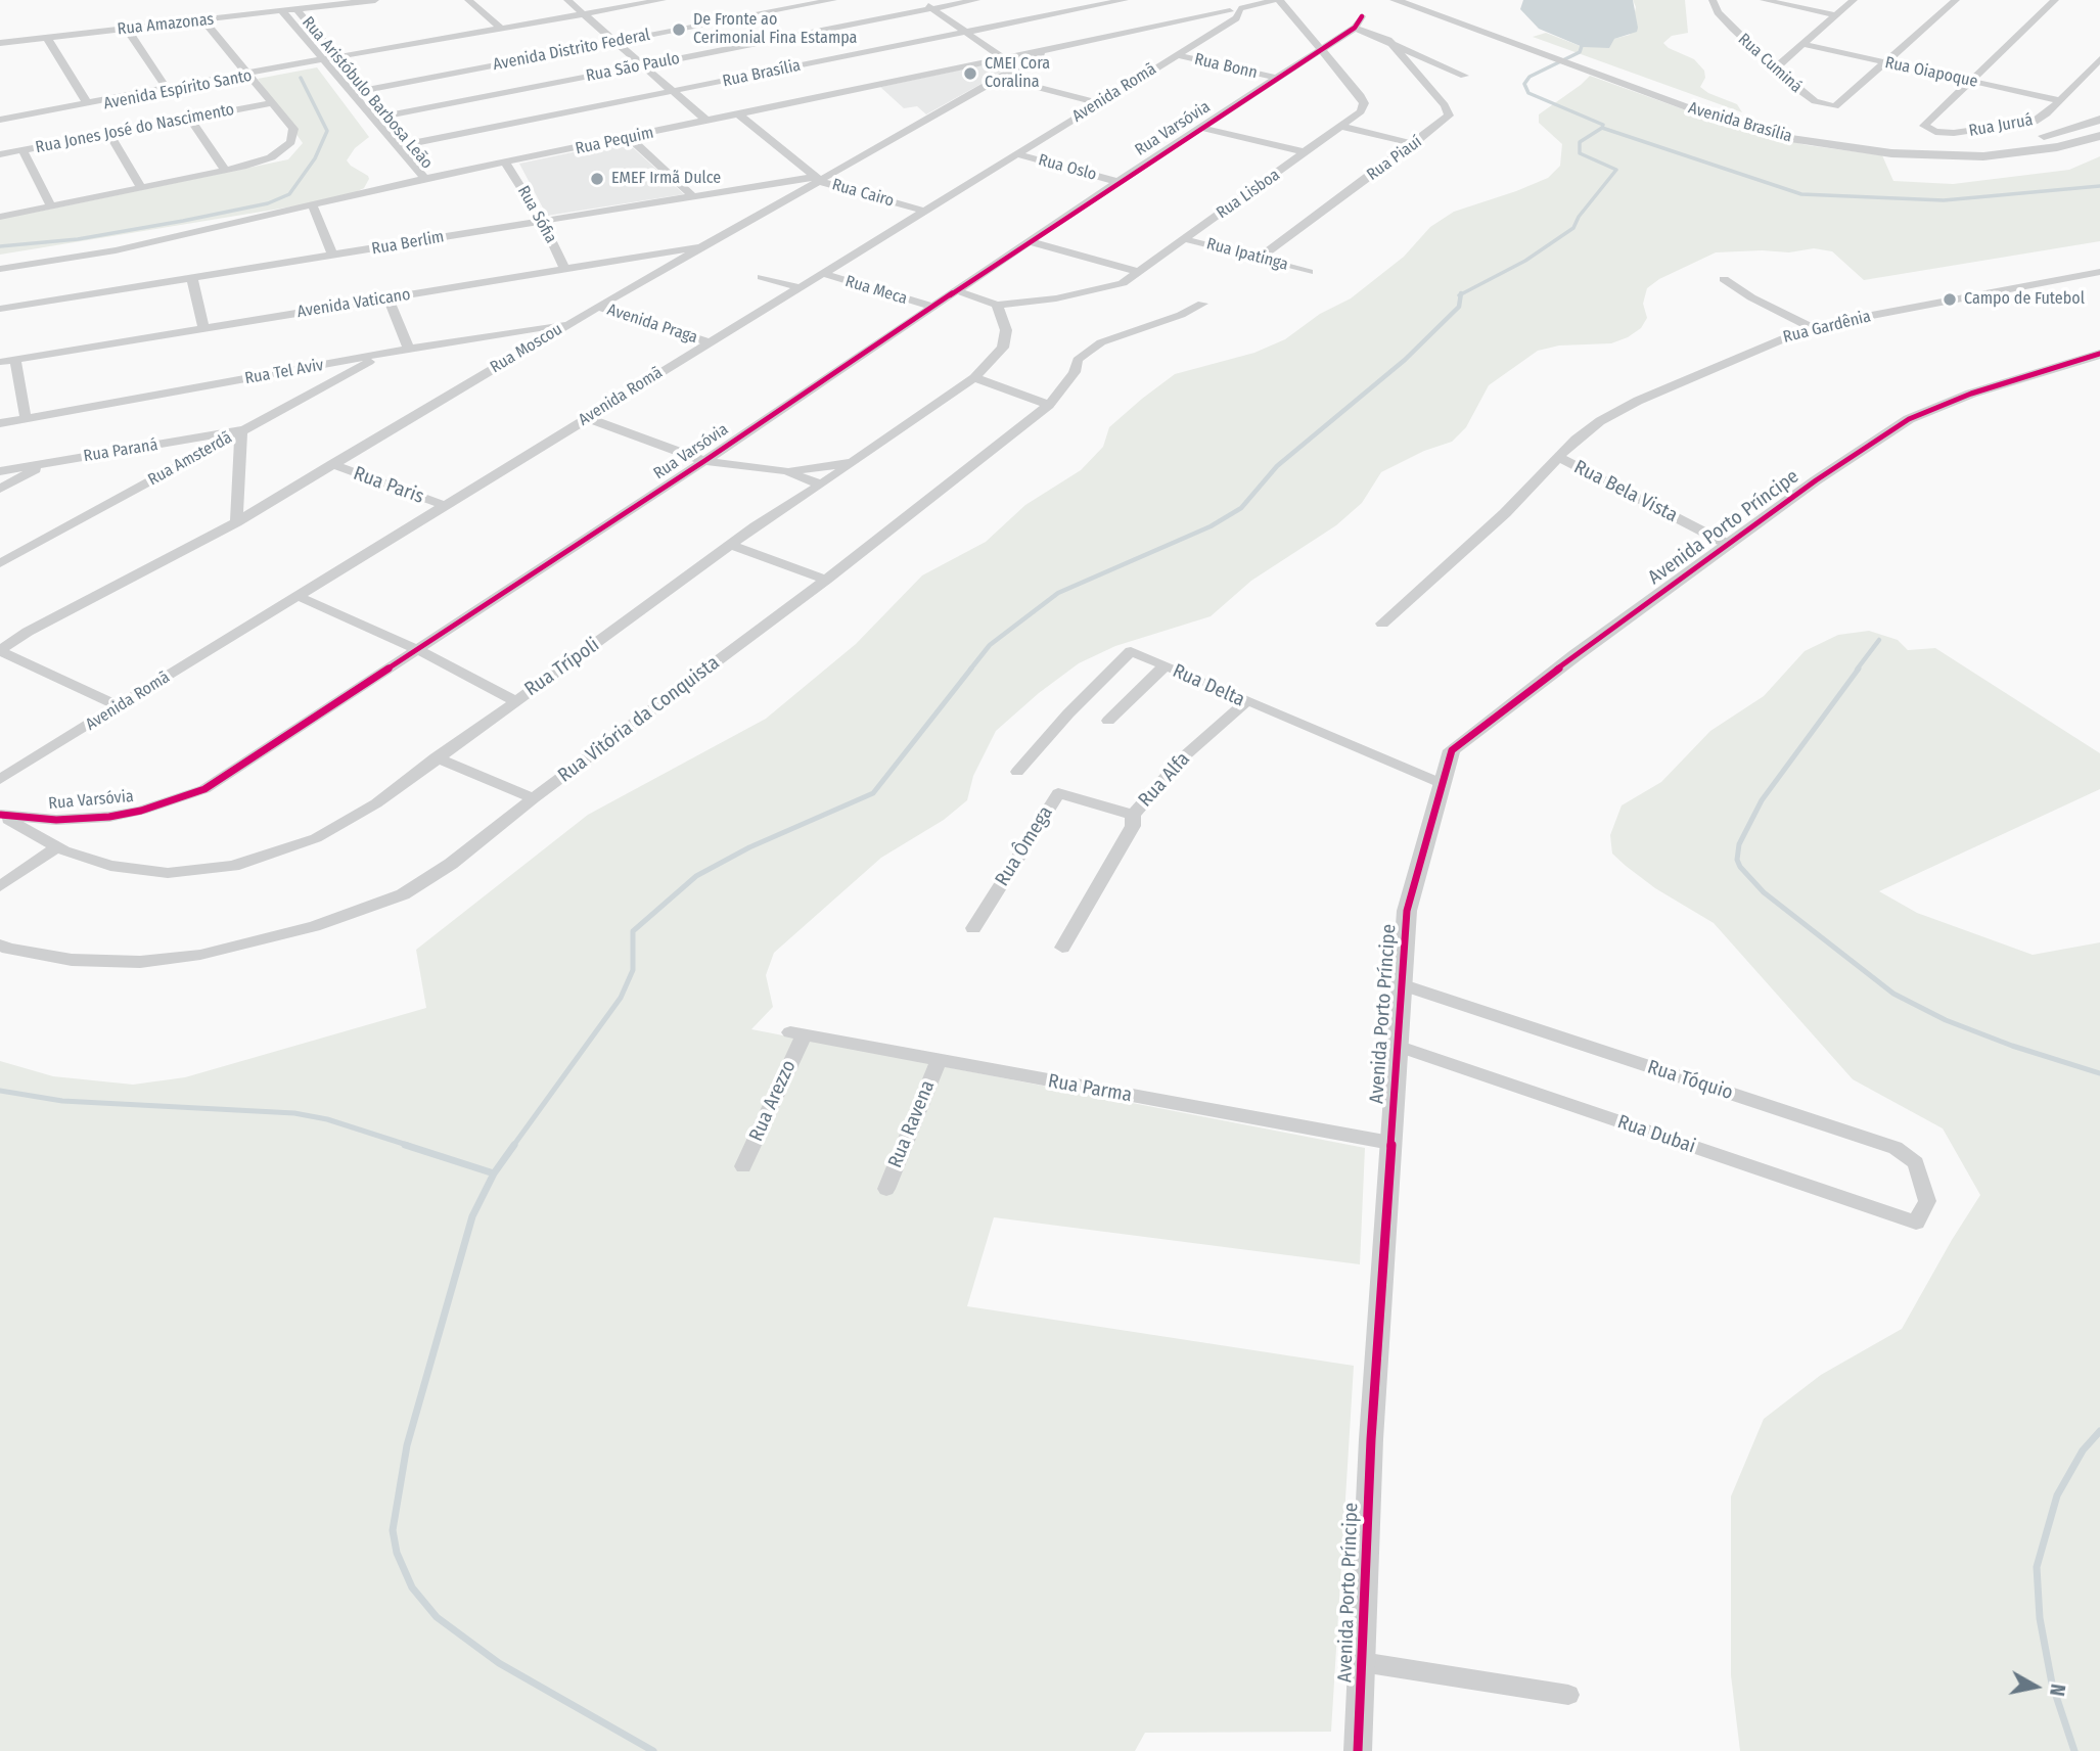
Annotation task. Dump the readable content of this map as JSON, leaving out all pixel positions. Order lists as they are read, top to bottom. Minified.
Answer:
{"streets":{"street":["Rua Amazonas","Avenida Distrito Federal","Rua Cuminá","Rua Bonn","Rua São Paulo","Rua Oiapoque","Rua Brasília","Avenida Espírito Santo","Rua Aristóbulo Barbosa Leão","Avenida Romã","Avenida Brasília","Rua Juruá","Rua Jones José do Nascimento","Rua Varsóvia","Rua Pequim","Rua Piauí","Rua Oslo","Rua Cairo","Rua Lisboa","Rua Sófia","Rua Berlim","Rua Ipatinga","Rua Meca","Avenida Vaticano","Avenida Praga","Rua Gardênia","Rua Moscou","Rua Tel Aviv","Rua Paraná","Rua Amsterdã","Rua Paris","Rua Bela Vista","Avenida Porto Príncipe","Rua Trípoli","Rua Delta","Rua Vitória da Conquista","Rua Alfa","Rua Ômega","Rua Tóquio","Rua Parma","Rua Arezzo","Rua Ravena","Rua Dubai"]},"crossings":[["Rua Amazonas","Rua Aristóbulo Barbosa Leão"],["Avenida Distrito Federal","Rua Aristóbulo Barbosa Leão"],["Rua Cuminá","Rua Oiapoque"],["Rua Bonn","Avenida Romã"],["Rua Bonn","Rua Varsóvia"],["Rua São Paulo","Rua Aristóbulo Barbosa Leão"],["Rua Oiapoque","Rua Juruá"],["Rua Brasília","Rua Aristóbulo Barbosa Leão"],["Avenida Espírito Santo","Rua Aristóbulo Barbosa Leão"],["Rua Aristóbulo Barbosa Leão","Rua Pequim"],["Avenida Romã","Rua Pequim"],["Avenida Romã","Rua Oslo"],["Avenida Romã","Rua Cairo"],["Avenida Romã","Rua Meca"],["Avenida Romã","Avenida Praga"],["Avenida Romã","Rua Paris"],["Rua Varsóvia","Rua Oslo"],["Rua Varsóvia","Rua Lisboa"],["Rua Varsóvia","Rua Meca"],["Rua Varsóvia","Rua Trípoli"],["Rua Pequim","Rua Cairo"],["Rua Pequim","Rua Lisboa"],["Rua Pequim","Rua Sófia"],["Rua Pequim","Rua Moscou"],["Rua Piauí","Rua Ipatinga"],["Rua Cairo","Rua Berlim"],["Rua Cairo","Rua Moscou"],["Rua Lisboa","Rua Ipatinga"],["Rua Lisboa","Rua Trípoli"],["Rua Sófia","Rua Berlim"],["Rua Sófia","Avenida Vaticano"],["Rua Berlim","Rua Moscou"],["Avenida Vaticano","Rua Moscou"],["Avenida Praga","Rua Moscou"],["Rua Gardênia","Rua Bela Vista"],["Rua Moscou","Rua Tel Aviv"],["Rua Moscou","Rua Paris"],["Rua Tel Aviv","Rua Amsterdã"],["Rua Paraná","Rua Amsterdã"],["Rua Bela Vista","Avenida Porto Príncipe"],["Avenida Porto Príncipe","Rua Delta"],["Avenida Porto Príncipe","Rua Tóquio"],["Avenida Porto Príncipe","Rua Parma"],["Avenida Porto Príncipe","Rua Dubai"],["Rua Delta","Rua Alfa"],["Rua Alfa","Rua Ômega"],["Rua Tóquio","Rua Dubai"],["Rua Parma","Rua Arezzo"],["Rua Parma","Rua Ravena"]],"places":["De Fronte ao Cerimonial Fina Estampa","CMEI Cora Coralina","EMEF Irmã Dulce","Campo de Futebol"],"north":"right"}
